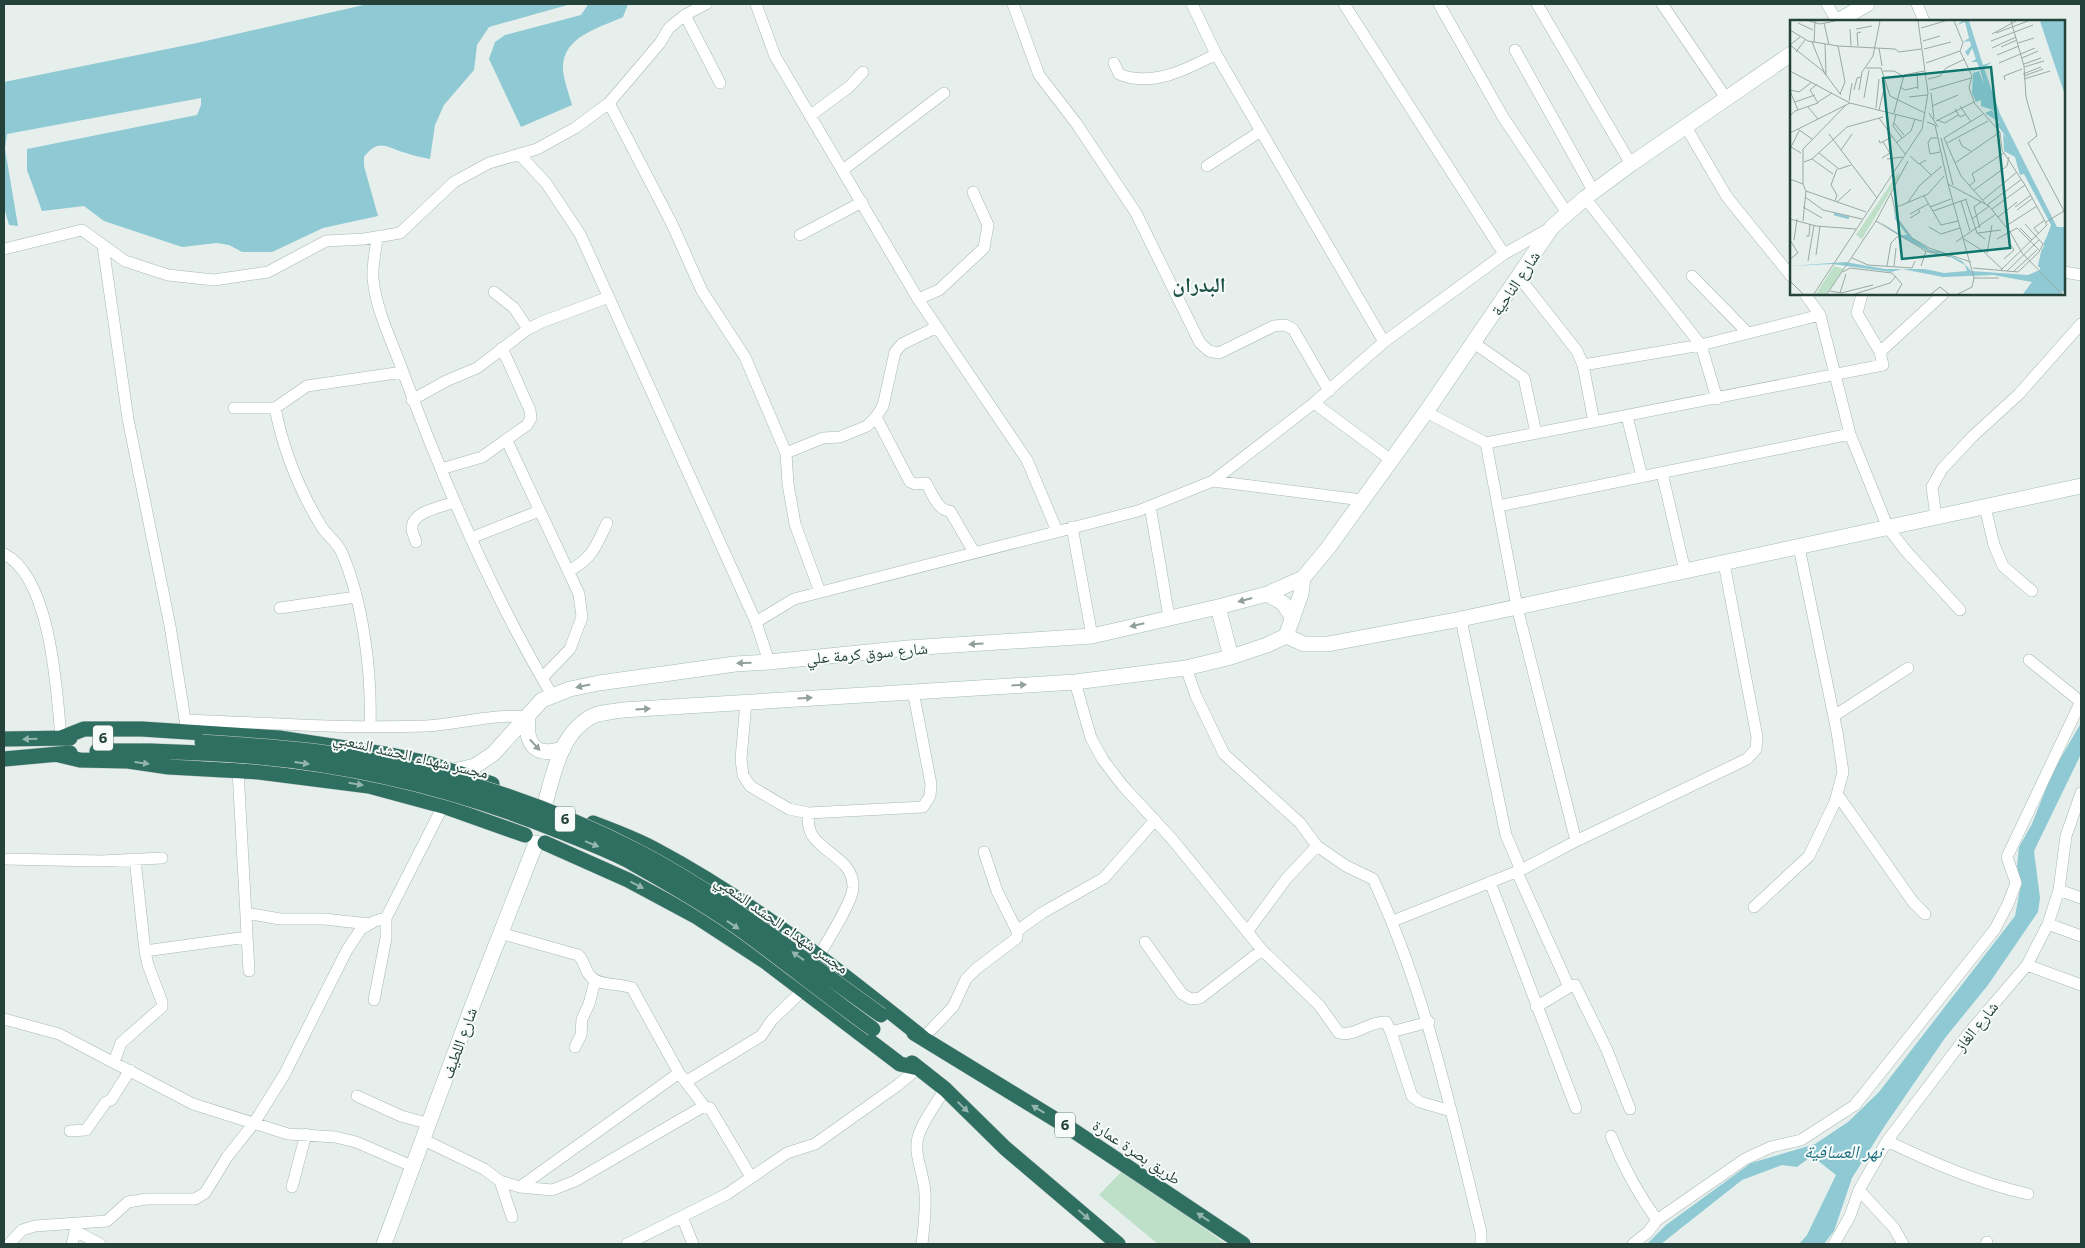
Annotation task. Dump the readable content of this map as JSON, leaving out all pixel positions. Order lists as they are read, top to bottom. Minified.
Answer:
{"streets":{"highway":["6","مجسر شهداء الحشد الشعبي","طريق بصرة عمارة"],"main road":["شارع الناحية","شارع سوق كرمة علي","شارع اللطيف"],"street":["شارع الغاز"]},"crossings":[["شارع الناحية","شارع سوق كرمة علي"],["6","مجسر شهداء الحشد الشعبي"],["مجسر شهداء الحشد الشعبي","طريق بصرة عمارة"]],"districts":["البدران"],"water":["نهر العسافية"]}
